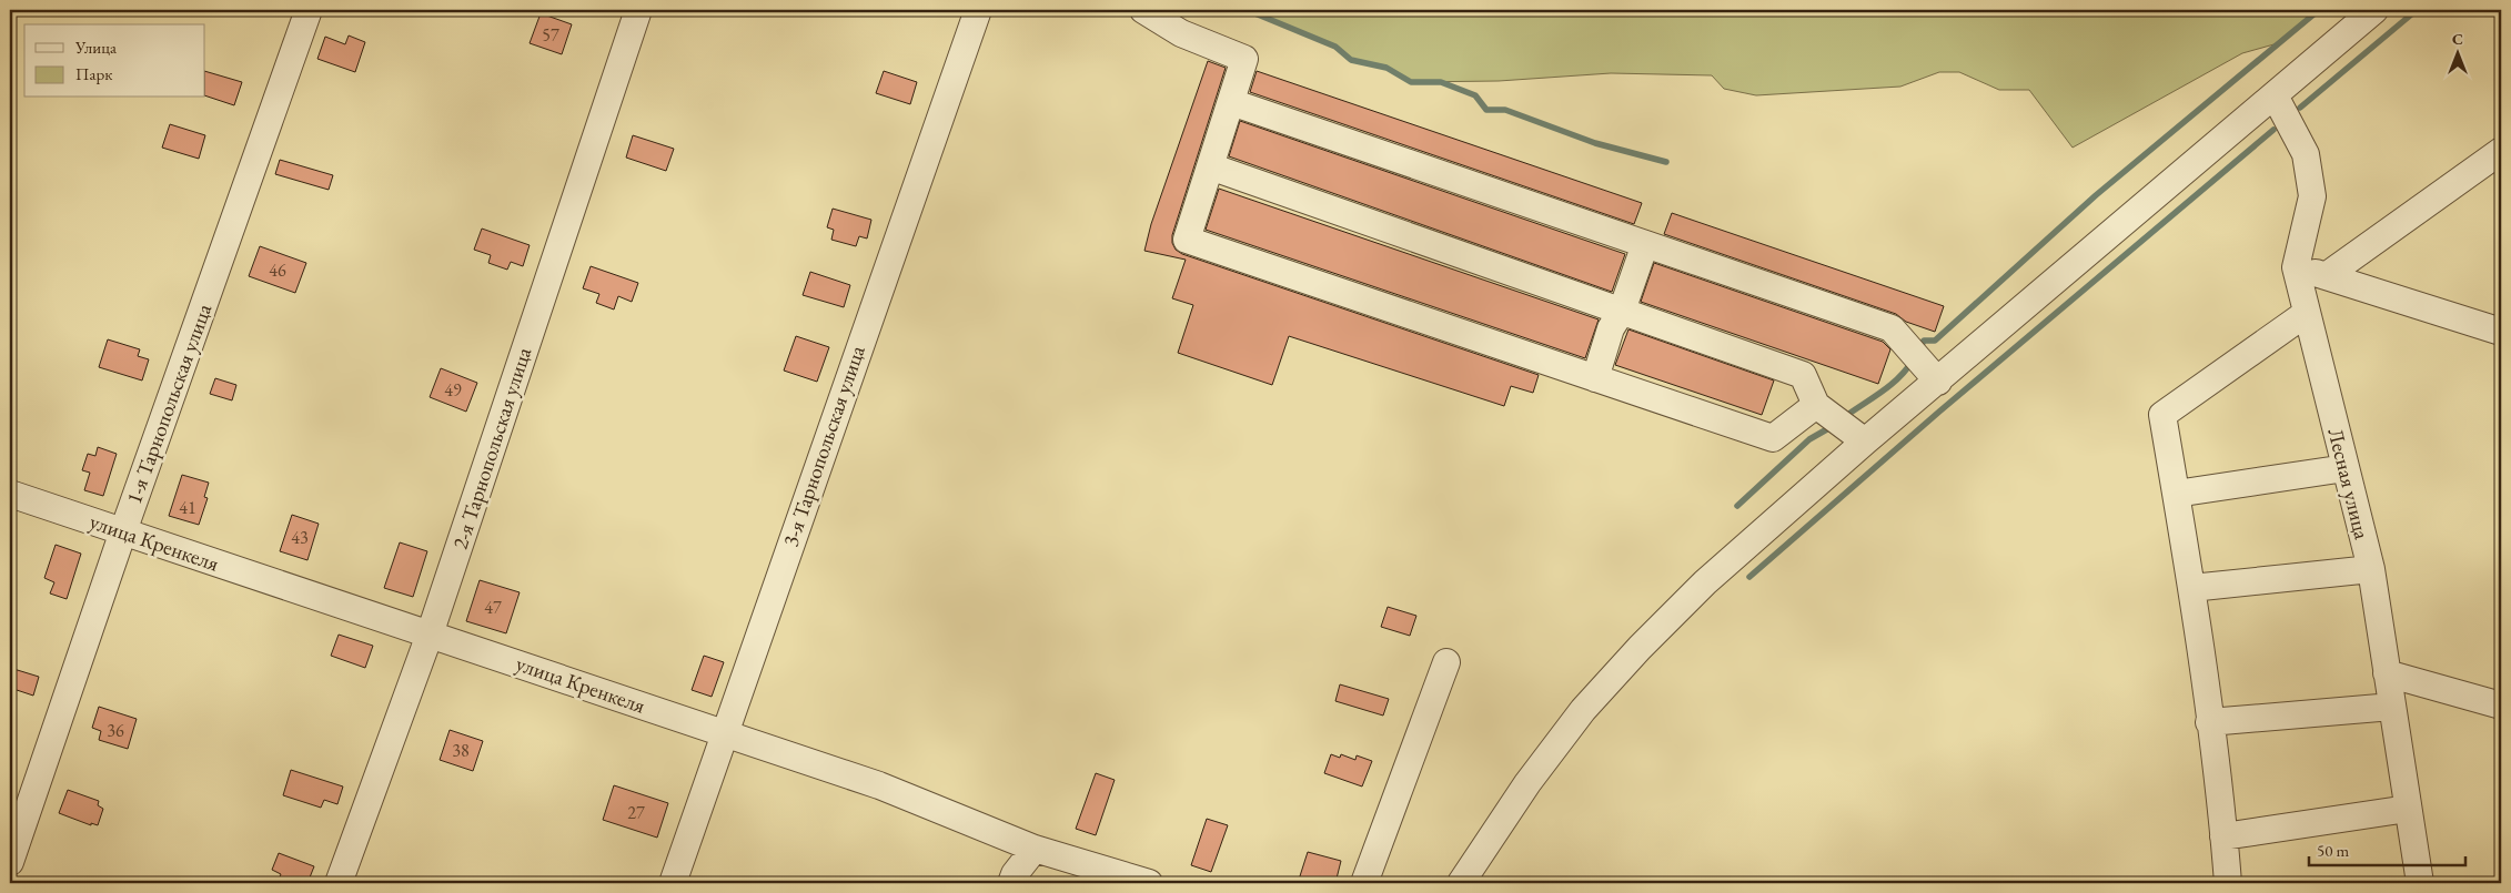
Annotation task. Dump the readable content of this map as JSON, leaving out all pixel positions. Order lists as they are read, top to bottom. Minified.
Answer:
{"streets":{"street":["1-я Тарнопольская улица","3-я Тарнопольская улица","2-я Тарнопольская улица","Лесная улица","улица Кренкеля"]},"crossings":[["1-я Тарнопольская улица","улица Кренкеля"],["3-я Тарнопольская улица","улица Кренкеля"],["2-я Тарнопольская улица","улица Кренкеля"]],"house_numbers":["57","46","49","41","43","47","36","38","27"],"legend":["Улица","Парк"],"scale_bar":"50 m","north":"top"}
